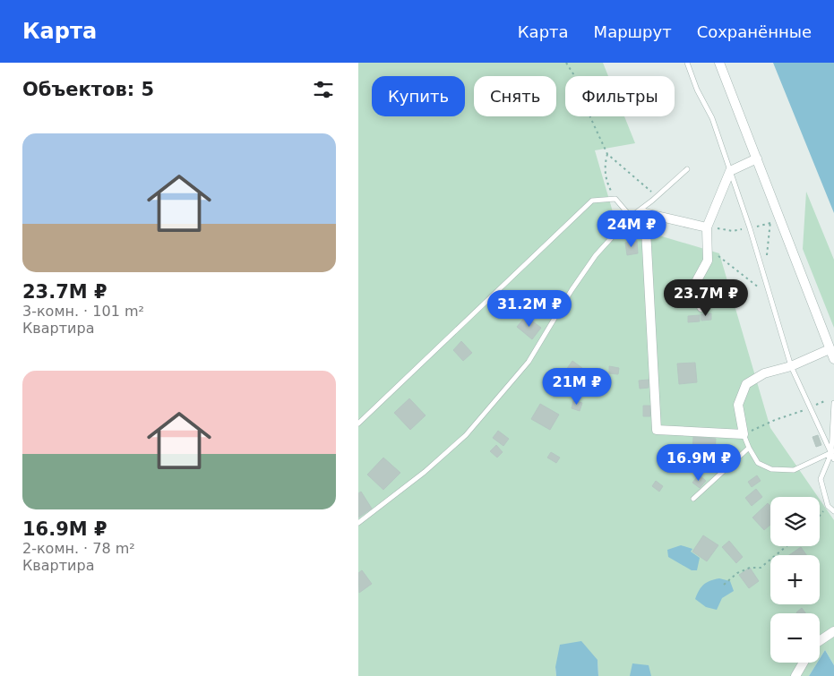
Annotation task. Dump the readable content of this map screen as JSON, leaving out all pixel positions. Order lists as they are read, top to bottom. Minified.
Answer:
{"page":{"header":"Карта","nav":["Карта","Маршрут","Сохранённые"],"heading":"Объектов: 5","chip":["Купить","Снять","Фильтры"],"list":[{"name":"23.7M ₽","note":"3-комн. · 101 m² · Квартира"},{"name":"16.9M ₽","note":"2-комн. · 78 m² · Квартира"}],"price":["24M ₽","23.7M ₽","31.2M ₽","21M ₽","16.9M ₽"],"map_buttons":["+","−"]}}
